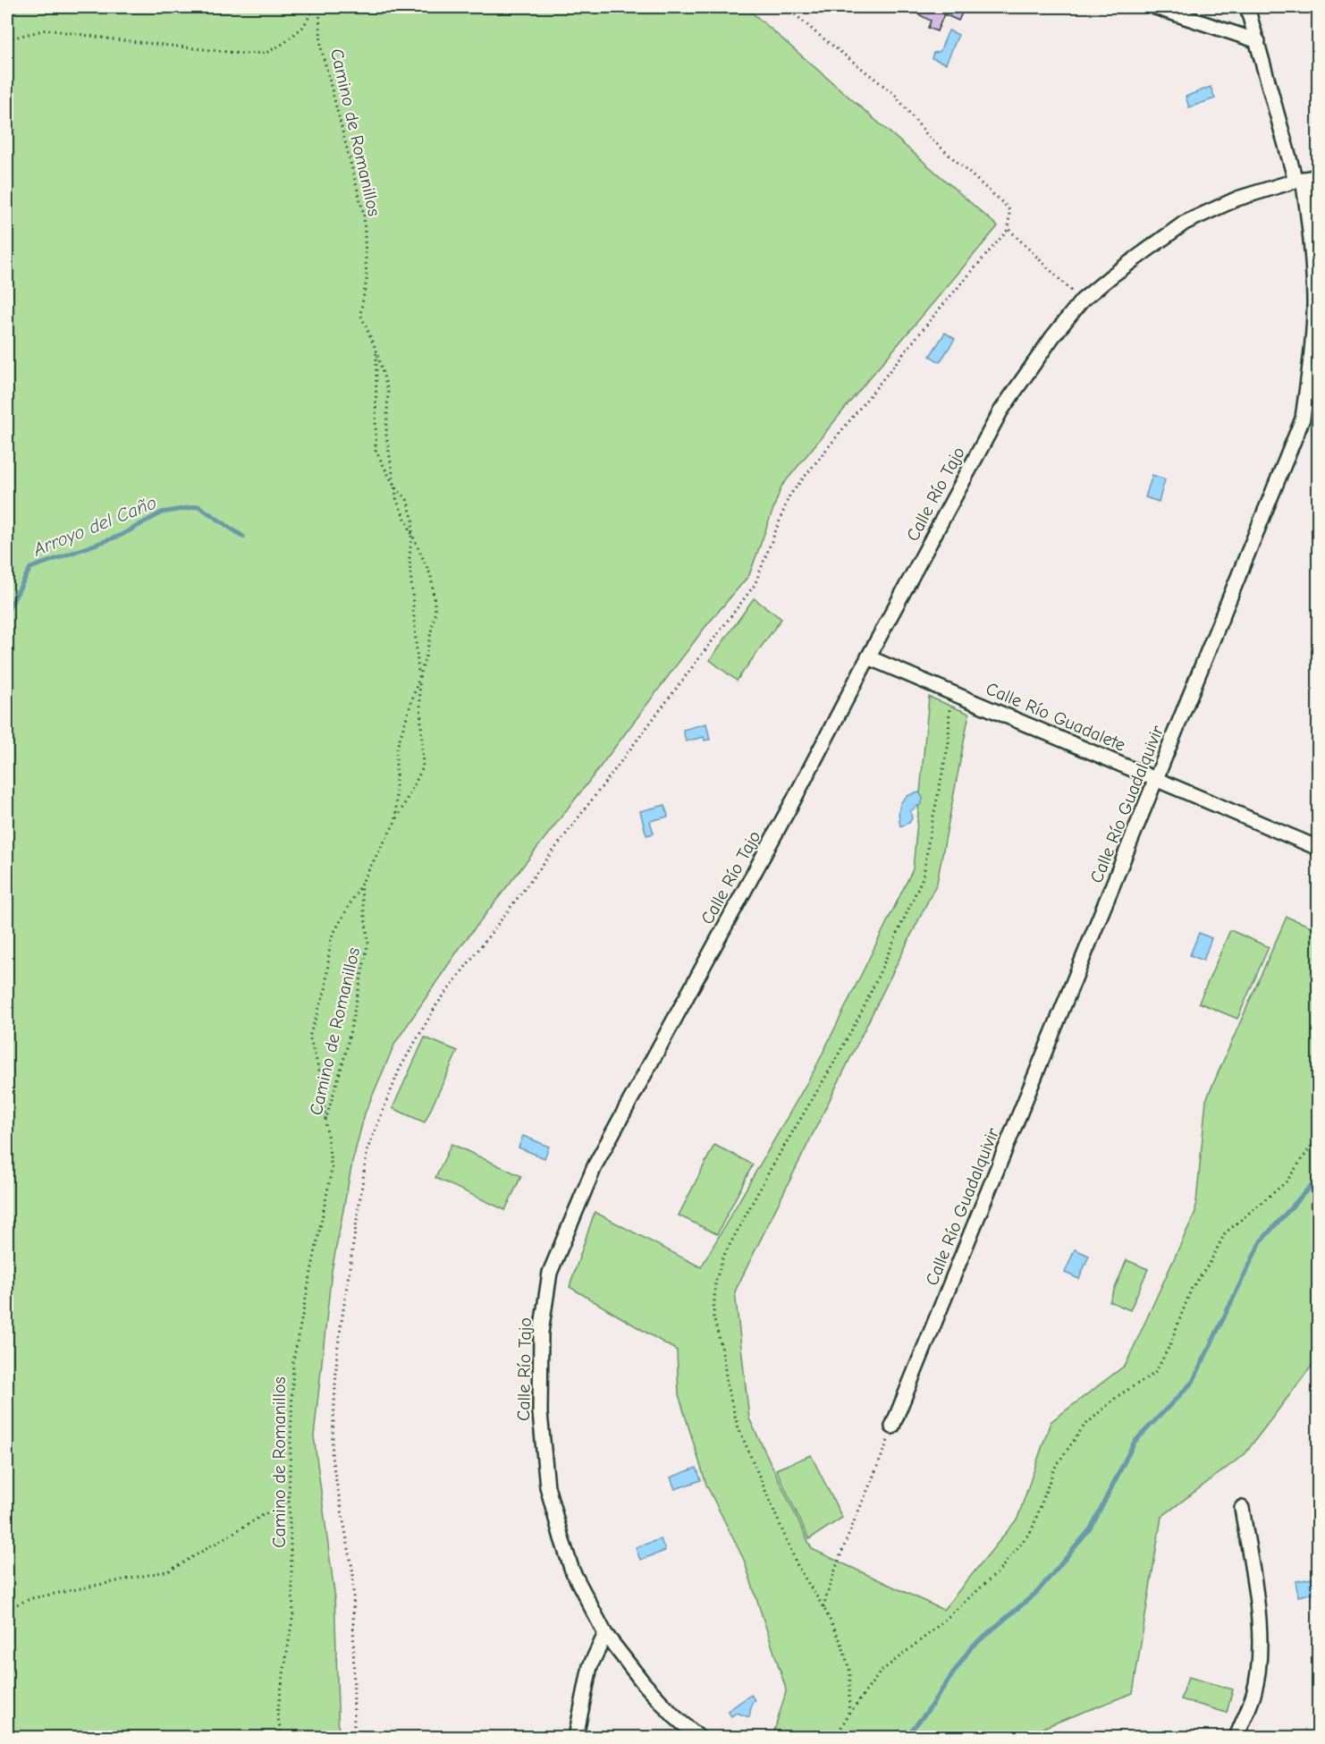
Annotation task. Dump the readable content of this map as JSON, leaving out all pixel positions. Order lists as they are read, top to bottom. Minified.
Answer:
{"streets":{"street":["Calle Río Tajo","Calle Río Guadalete","Calle Río Guadalquivir"],"path":["Camino de Romanillos"]},"crossings":[["Calle Río Tajo","Calle Río Guadalete"],["Calle Río Tajo","Calle Río Guadalquivir"],["Calle Río Guadalete","Calle Río Guadalquivir"]],"water":["Arroyo del Caño"]}
